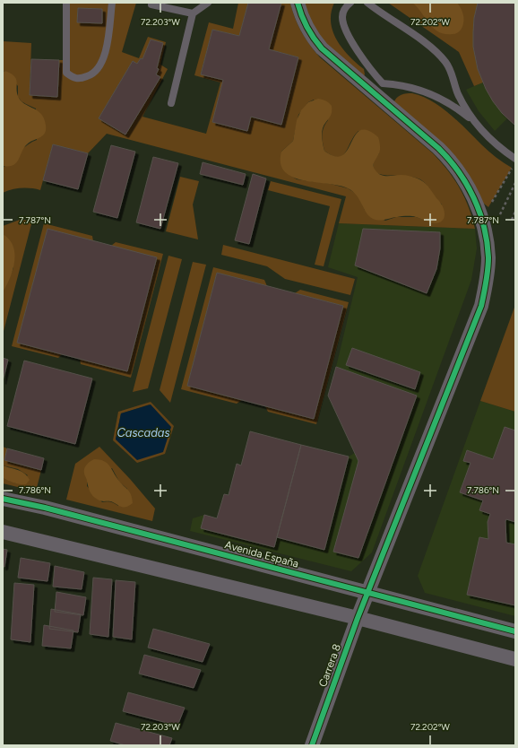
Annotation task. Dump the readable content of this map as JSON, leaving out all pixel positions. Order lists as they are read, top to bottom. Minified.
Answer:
{"streets":{"street":["Avenida España","Carrera 8"]},"crossings":[["Avenida España","Carrera 8"]],"water":["Cascadas"],"coordinates":["72.203°W","72.202°W","7.787°N","7.786°N"]}
